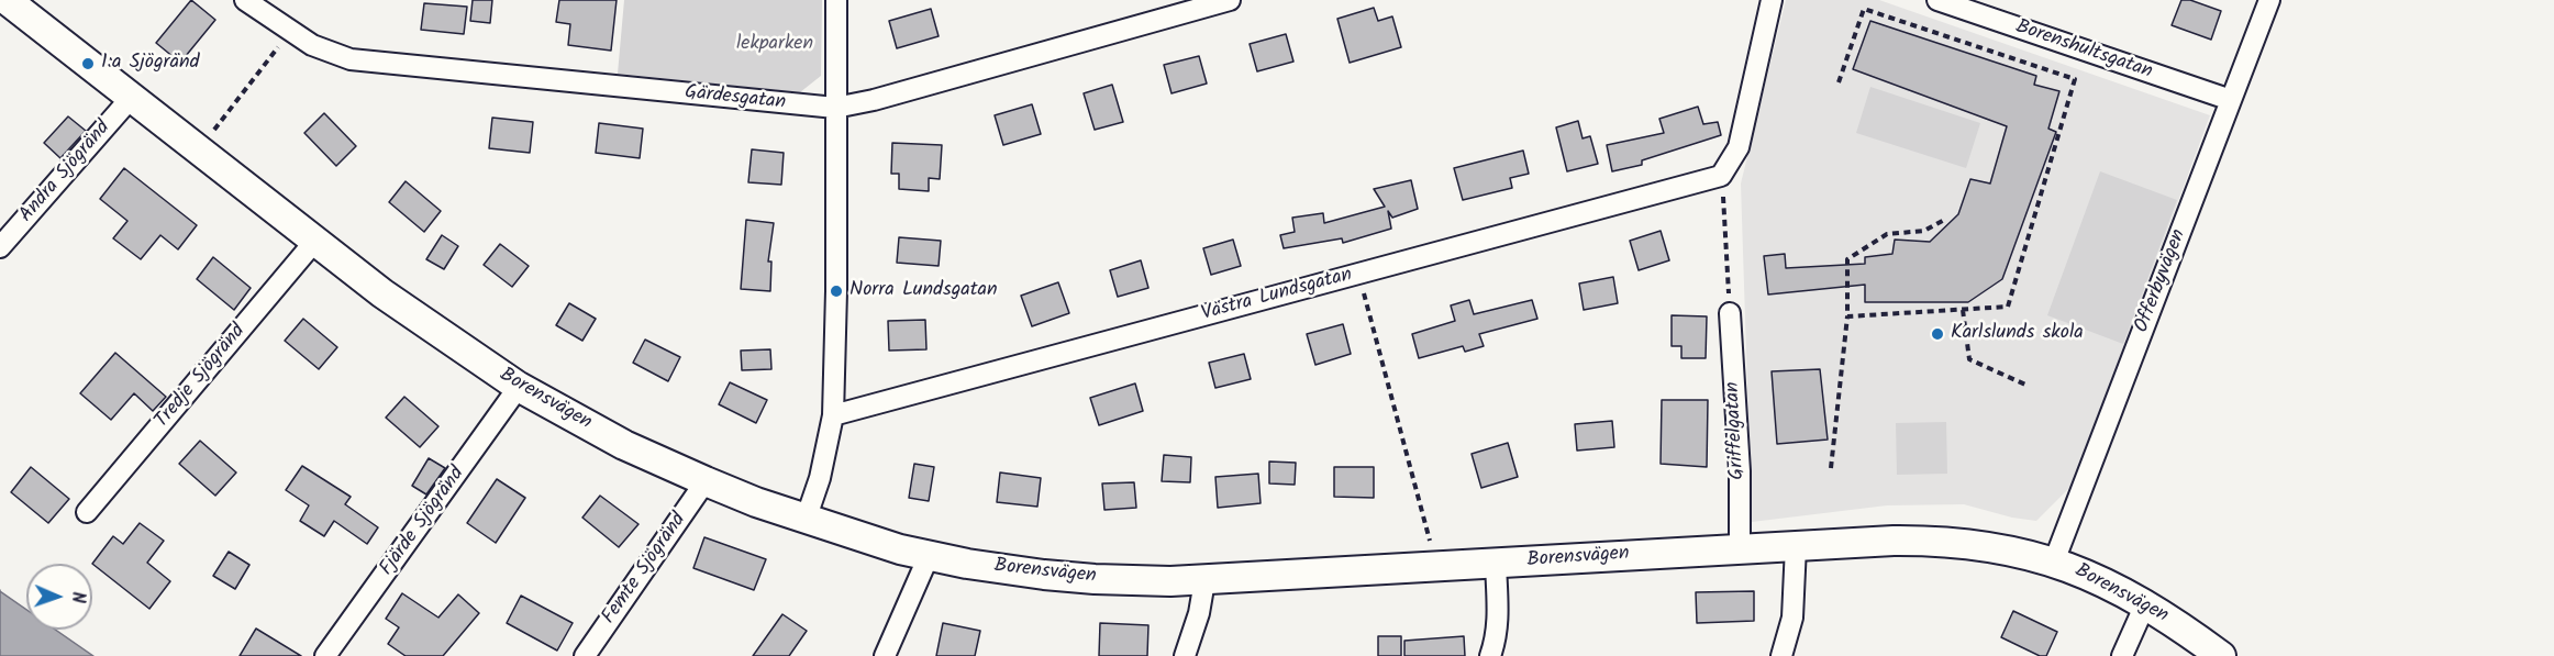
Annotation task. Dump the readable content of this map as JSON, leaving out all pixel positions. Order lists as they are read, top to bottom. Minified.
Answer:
{"streets":{"street":["Borenshultsgatan","Gärdesgatan","Andra Sjögränd","Offerbyvägen","Västra Lundsgatan","Tredje Sjögränd","Borensvägen","Griffelgatan","Fjärde Sjögränd","Femte Sjögränd"]},"crossings":[["Borenshultsgatan","Offerbyvägen"],["Andra Sjögränd","Borensvägen"],["Offerbyvägen","Borensvägen"],["Tredje Sjögränd","Borensvägen"],["Borensvägen","Griffelgatan"],["Borensvägen","Fjärde Sjögränd"],["Borensvägen","Femte Sjögränd"]],"parks":["lekparken"],"places":["1:a Sjögränd","Norra Lundsgatan","Karlslunds skola"],"north":"right"}
